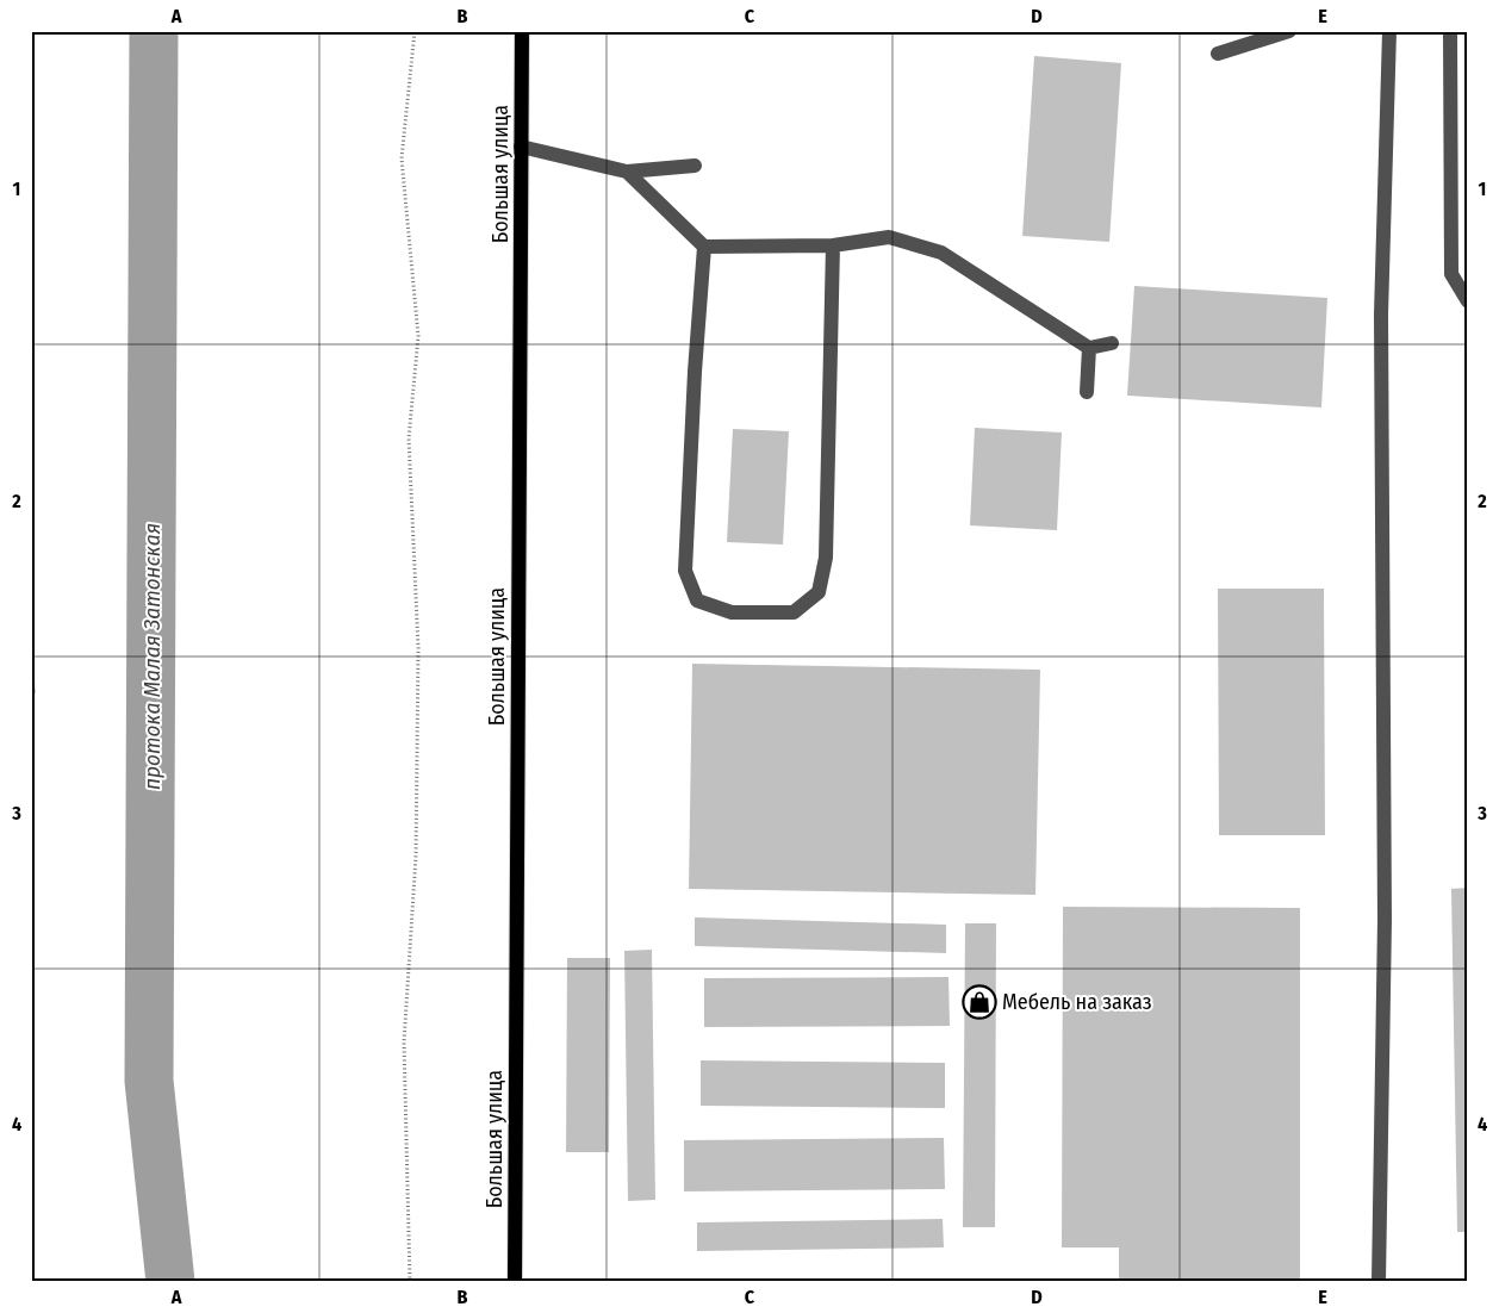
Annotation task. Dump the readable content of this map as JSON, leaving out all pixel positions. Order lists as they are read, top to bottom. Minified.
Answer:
{"streets":{"main road":["Большая улица"]},"water":["протока Малая Затонская"],"places":{"shop":["Мебель на заказ"]},"grid":{"columns":["A","B","C","D","E"],"rows":["1","2","3","4"]}}
